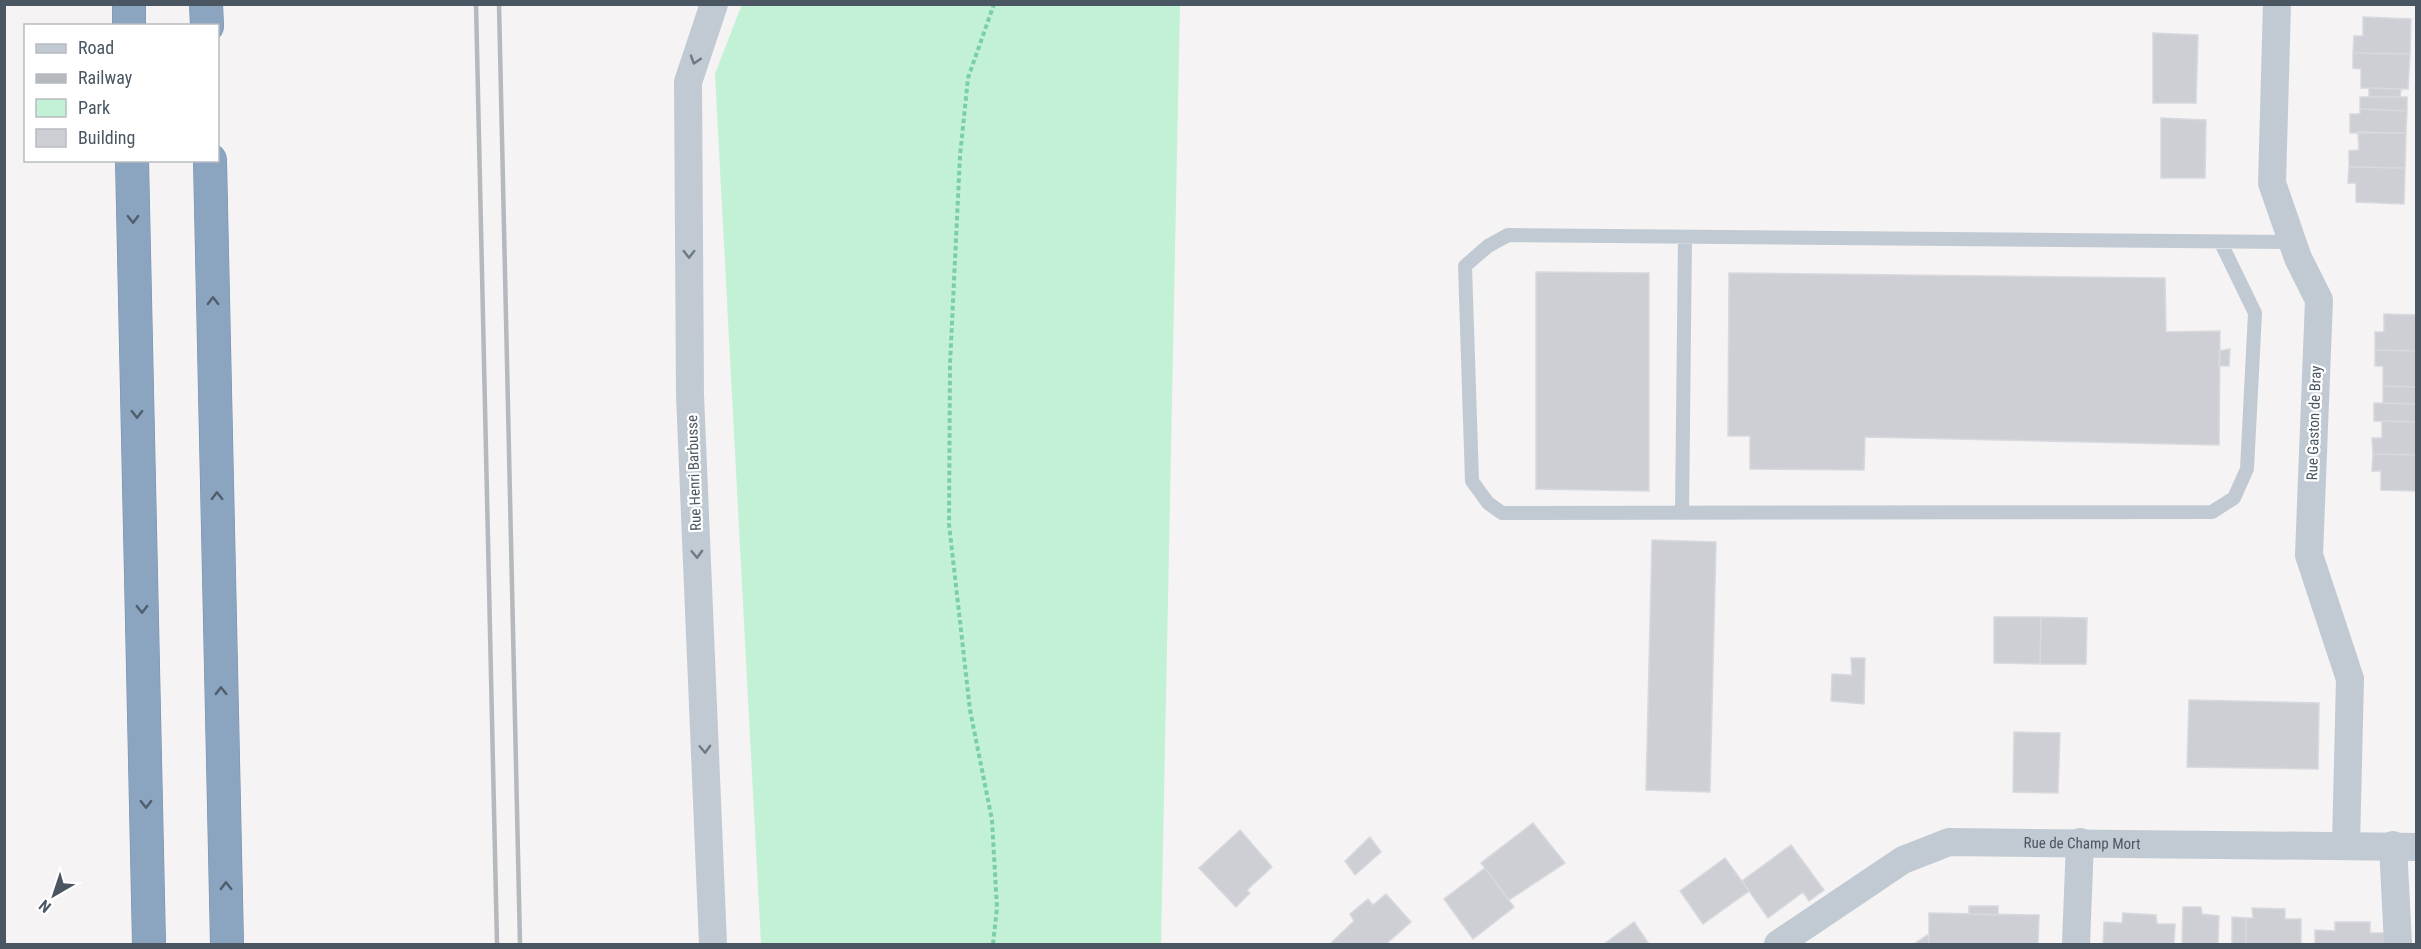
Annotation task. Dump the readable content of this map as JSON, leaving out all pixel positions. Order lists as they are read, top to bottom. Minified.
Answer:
{"streets":{"street":["Rue Gaston de Bray","Rue Henri Barbusse","Rue de Champ Mort"]},"crossings":[["Rue Gaston de Bray","Rue de Champ Mort"]],"one_way":["Rue Henri Barbusse"],"legend":["Road","Railway","Park","Building"],"north":"bottom left"}
